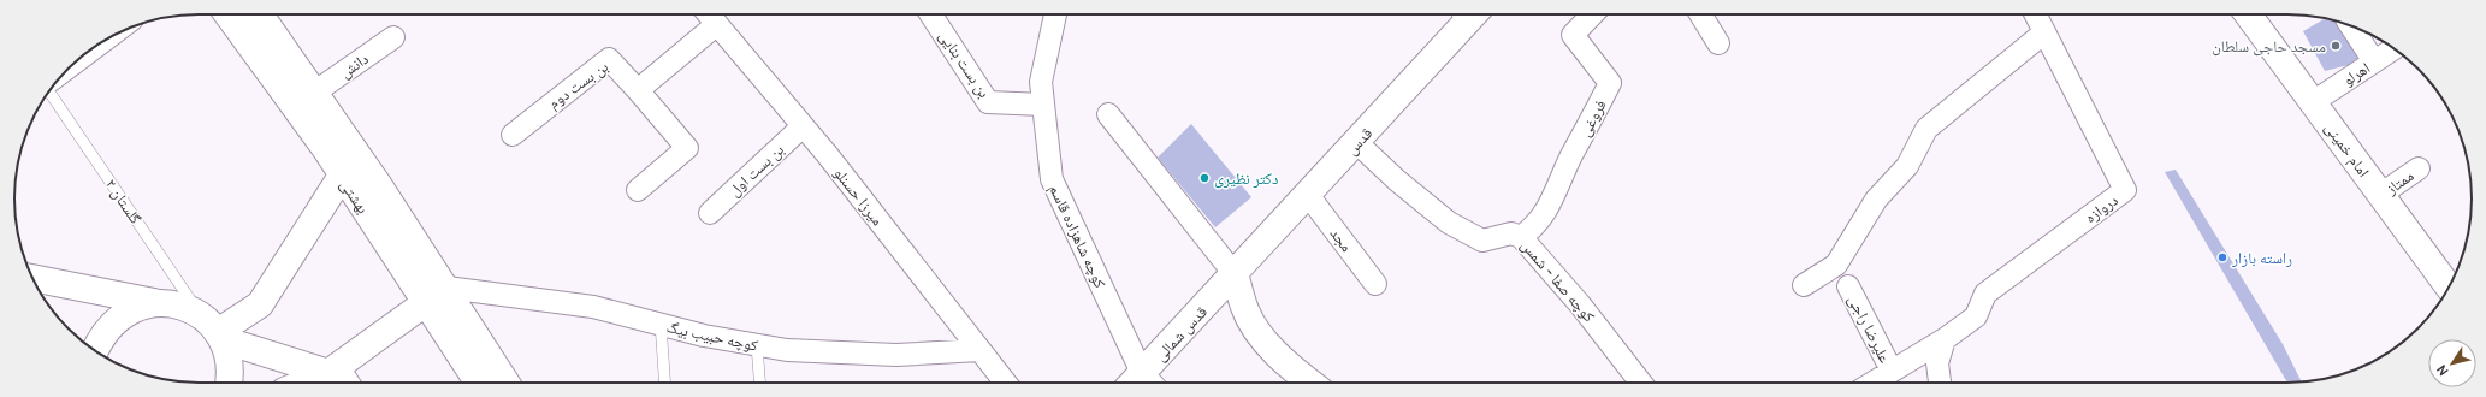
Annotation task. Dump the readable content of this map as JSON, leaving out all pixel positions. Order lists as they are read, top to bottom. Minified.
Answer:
{"streets":{"main road":["قدس","امام خمینی","بهشتی","قدس شمالی"],"street":["بن بست بنایی","دانش","اهرلو","بن بست دوم","فروغی","بن بست اول","ممتاز","میرزا حسنلو","دروازه","کوچه شاهزاده قاسم","مجد","کوچه صفا - شمس","علیرضا راجی","کوچه حبیب بیگ"],"lane":["گلستان ۲"]},"crossings":[["بن بست بنایی","کوچه شاهزاده قاسم"],["دانش","بهشتی"],["اهرلو","امام خمینی"],["فروغی","کوچه صفا - شمس"],["قدس","مجد"],["قدس","کوچه صفا - شمس"],["قدس","قدس شمالی"],["امام خمینی","ممتاز"],["بن بست اول","میرزا حسنلو"],["بهشتی","کوچه حبیب بیگ"],["میرزا حسنلو","کوچه حبیب بیگ"],["دروازه","علیرضا راجی"]],"places":["مسجد حاجی سلطان","دکتر نظیری","راسته بازار"],"north":"bottom left"}
